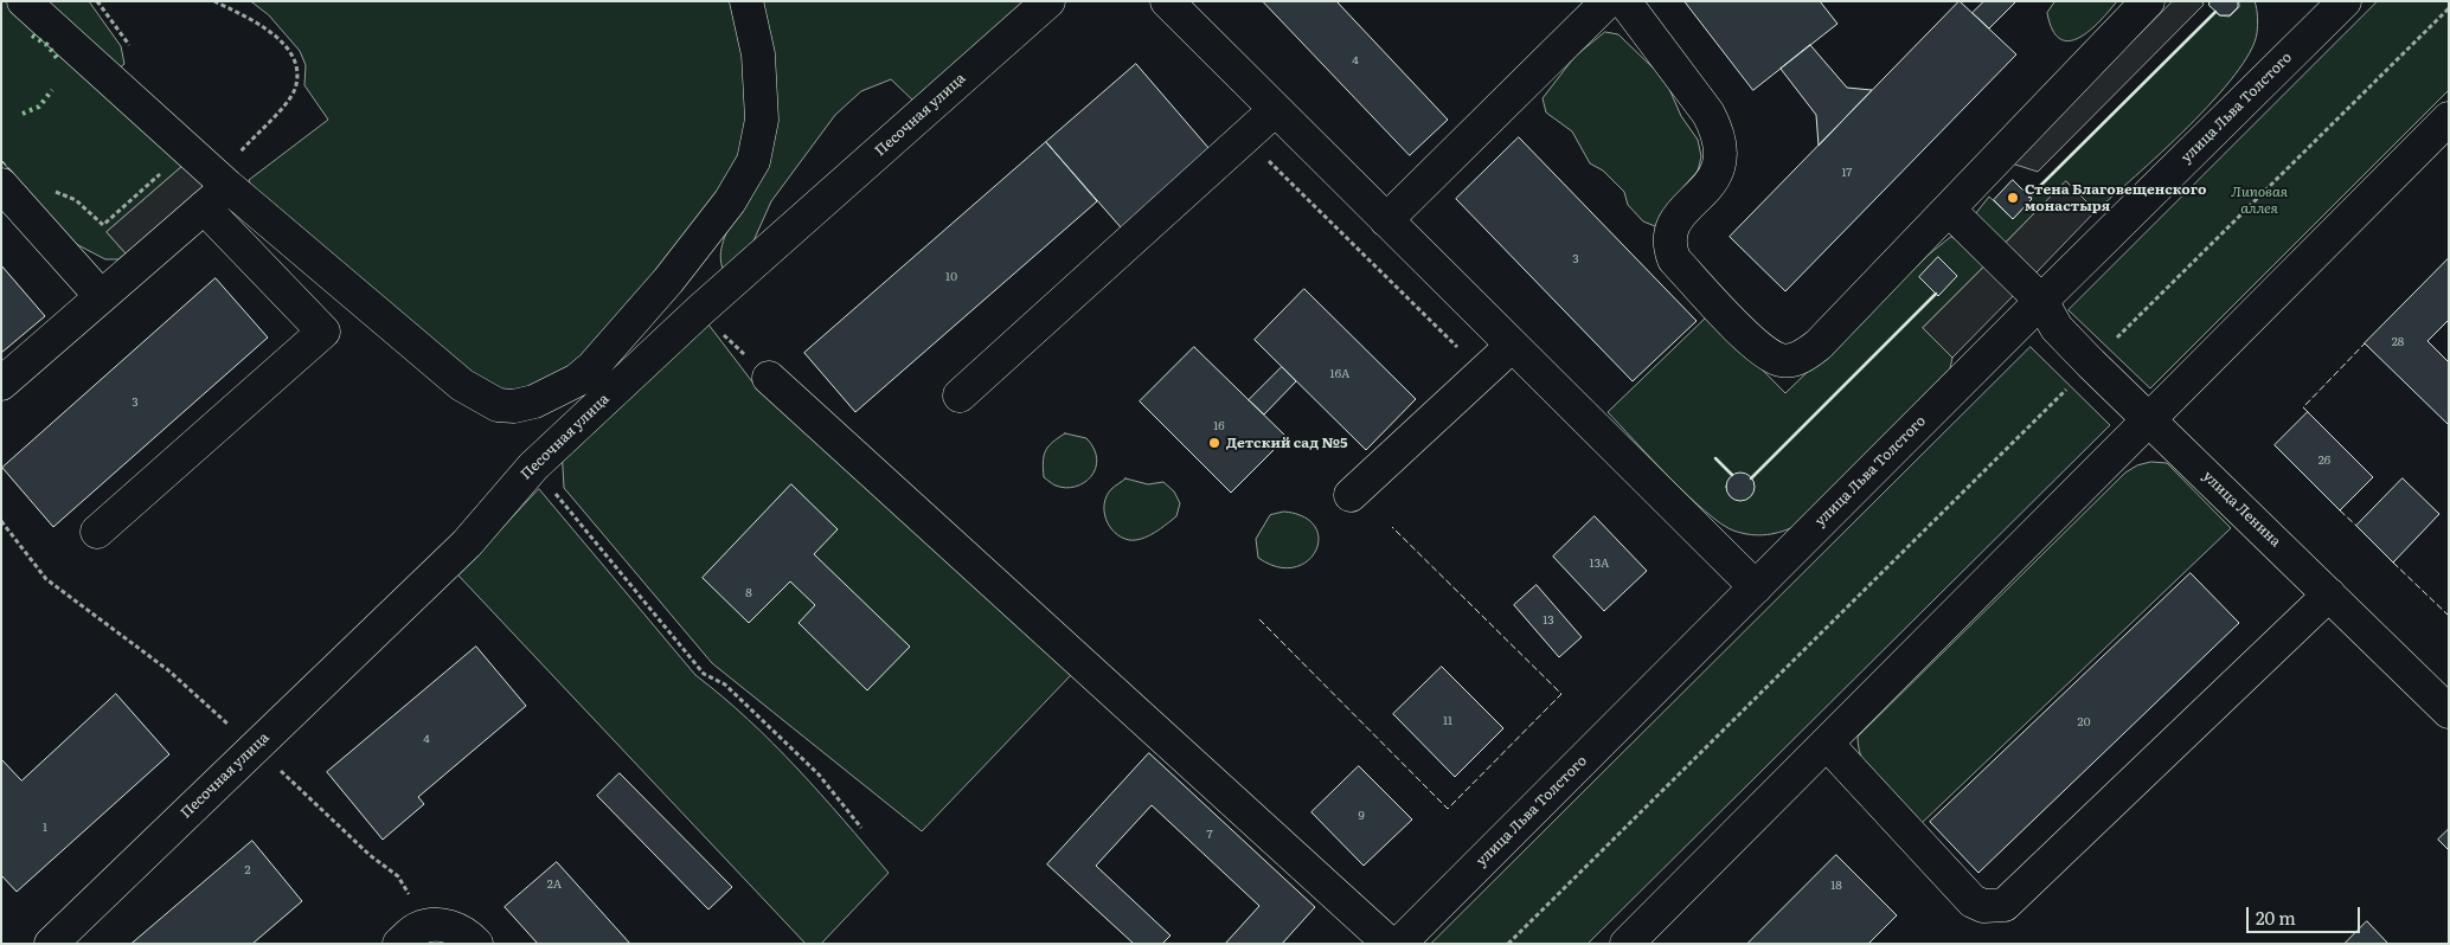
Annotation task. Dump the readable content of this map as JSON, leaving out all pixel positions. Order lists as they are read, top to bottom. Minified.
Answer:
{"streets":{"street":["улица Льва Толстого","Песочная улица","улица Ленина"]},"crossings":[["улица Льва Толстого","улица Ленина"]],"parks":["Липовая аллея"],"places":["Стена Благовещенского монастыря","Детский сад №5"],"house_numbers":["4","17","3","10","28","16А","3","16","26","13А","8","13","11","20","4","9","1","7","2","2А","18"],"scale_bar":"20 m"}
